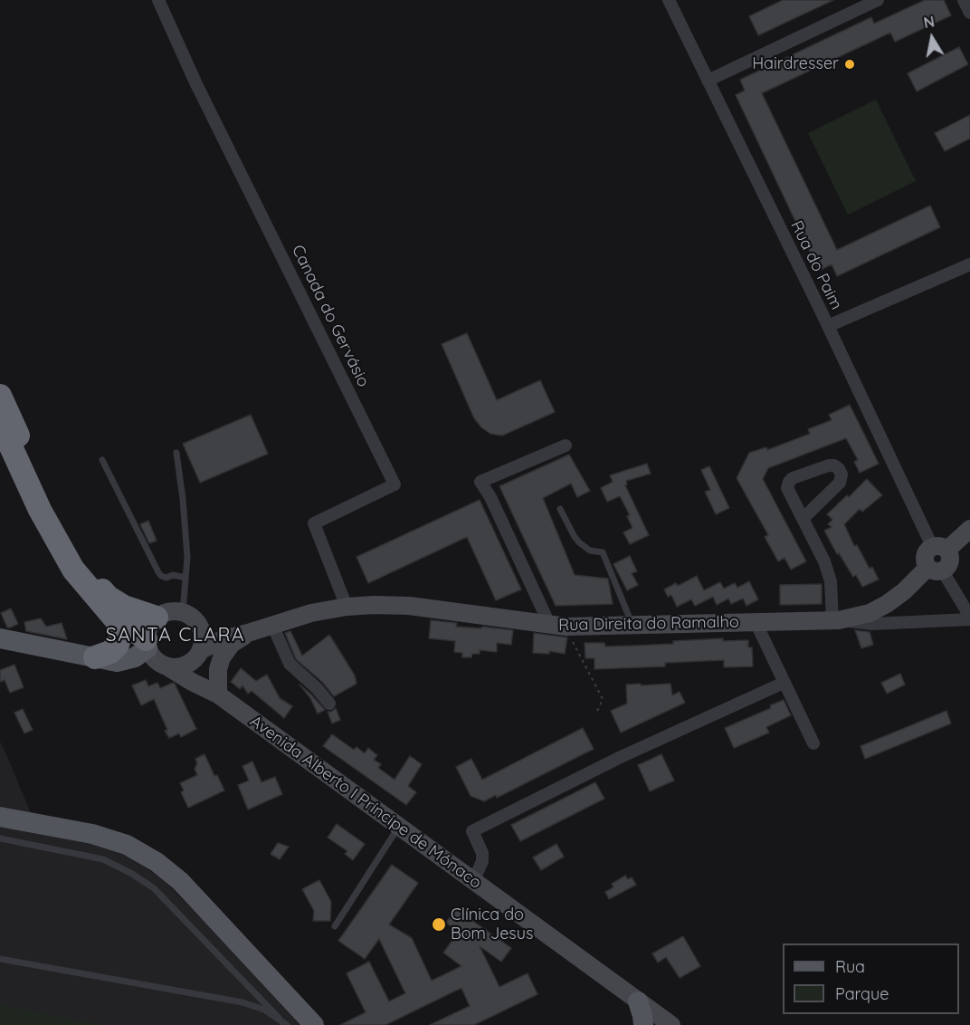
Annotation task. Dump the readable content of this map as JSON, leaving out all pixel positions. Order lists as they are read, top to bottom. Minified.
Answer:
{"streets":{"main road":["Rua Direita do Ramalho","Avenida Alberto I Príncipe de Mónaco"],"street":["Rua do Paim","Canada do Gervásio"]},"crossings":[["Canada do Gervásio","Rua Direita do Ramalho"],["Rua Direita do Ramalho","Avenida Alberto I Príncipe de Mónaco"]],"districts":["SANTA CLARA"],"places":["Hairdresser","Clínica do Bom Jesus"],"legend":["Rua","Parque"],"north":"top"}
